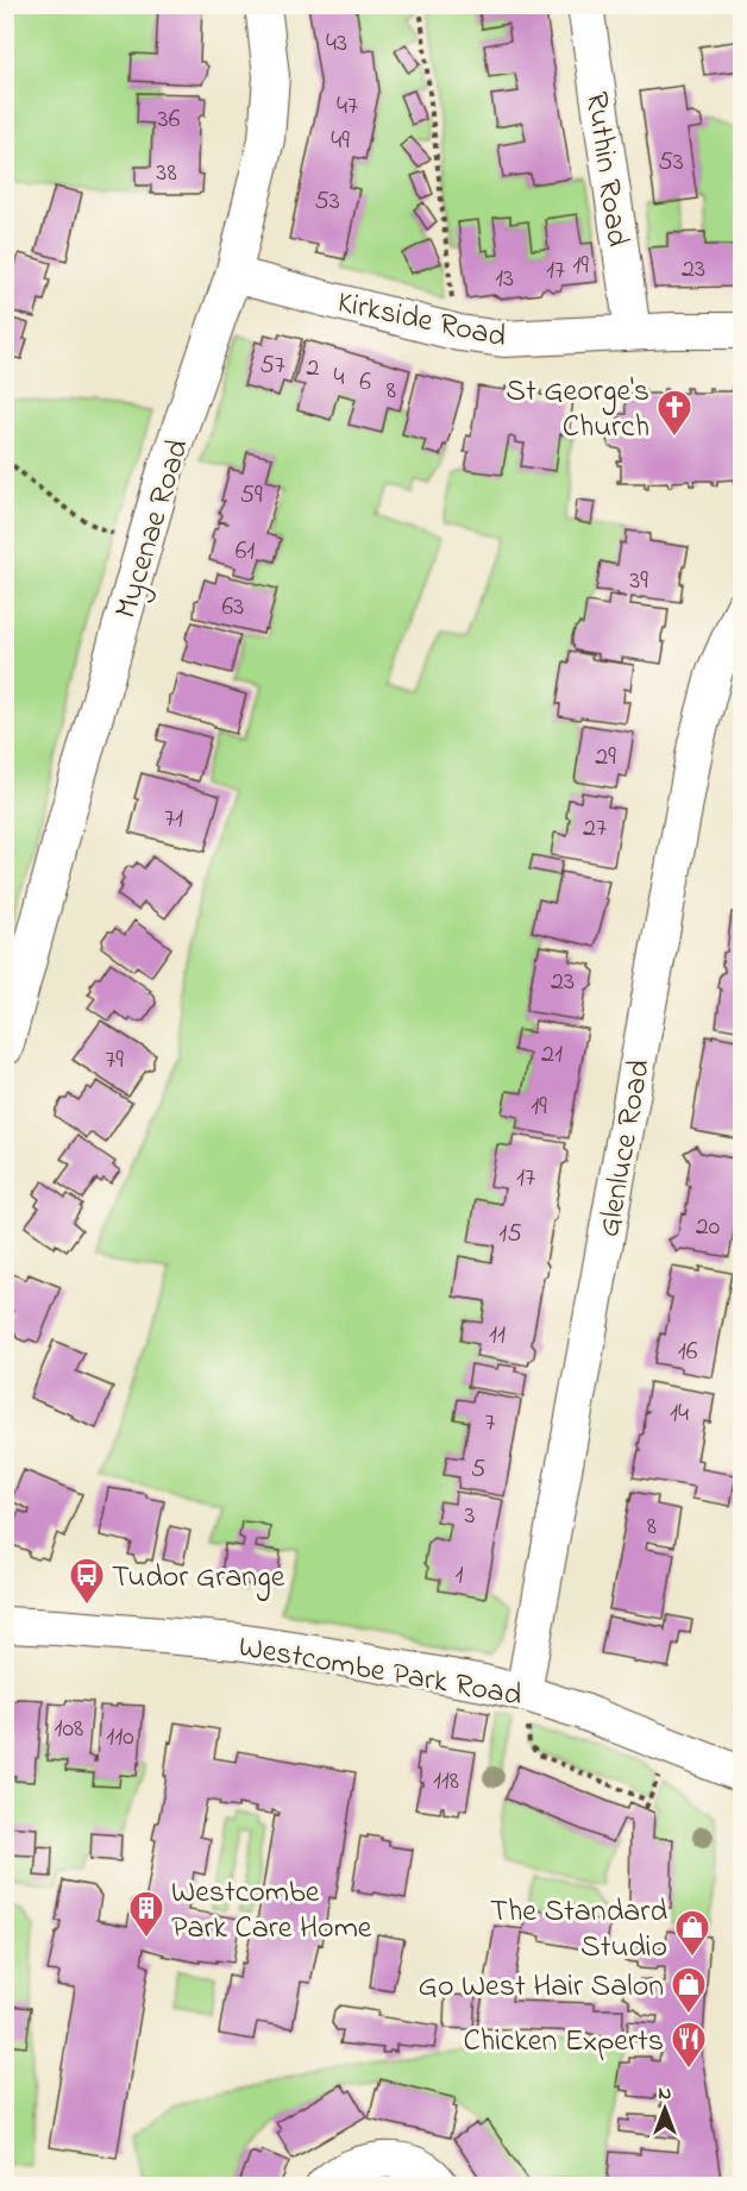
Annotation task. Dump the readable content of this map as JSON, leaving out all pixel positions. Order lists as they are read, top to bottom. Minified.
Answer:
{"streets":{"street":["Ruthin Road","Kirkside Road","Mycenae Road","Glenluce Road","Westcombe Park Road"]},"crossings":[["Ruthin Road","Kirkside Road"],["Kirkside Road","Mycenae Road"],["Glenluce Road","Westcombe Park Road"]],"places":{"church":["St George's Church"],"bus stop":["Tudor Grange"],"building":["Westcombe Park Care Home"],"shop":["The Standard Studio","Go West Hair Salon"],"restaurant":["Chicken Experts"]},"house_numbers":["43","47","36","49","53","38","53","19","23","17","13","57","2","4","6","8","59","61","39","63","29","71","27","23","21","79","19","17","20","15","11","16","14","7","5","3","8","1","108","110","118"],"north":"top"}
